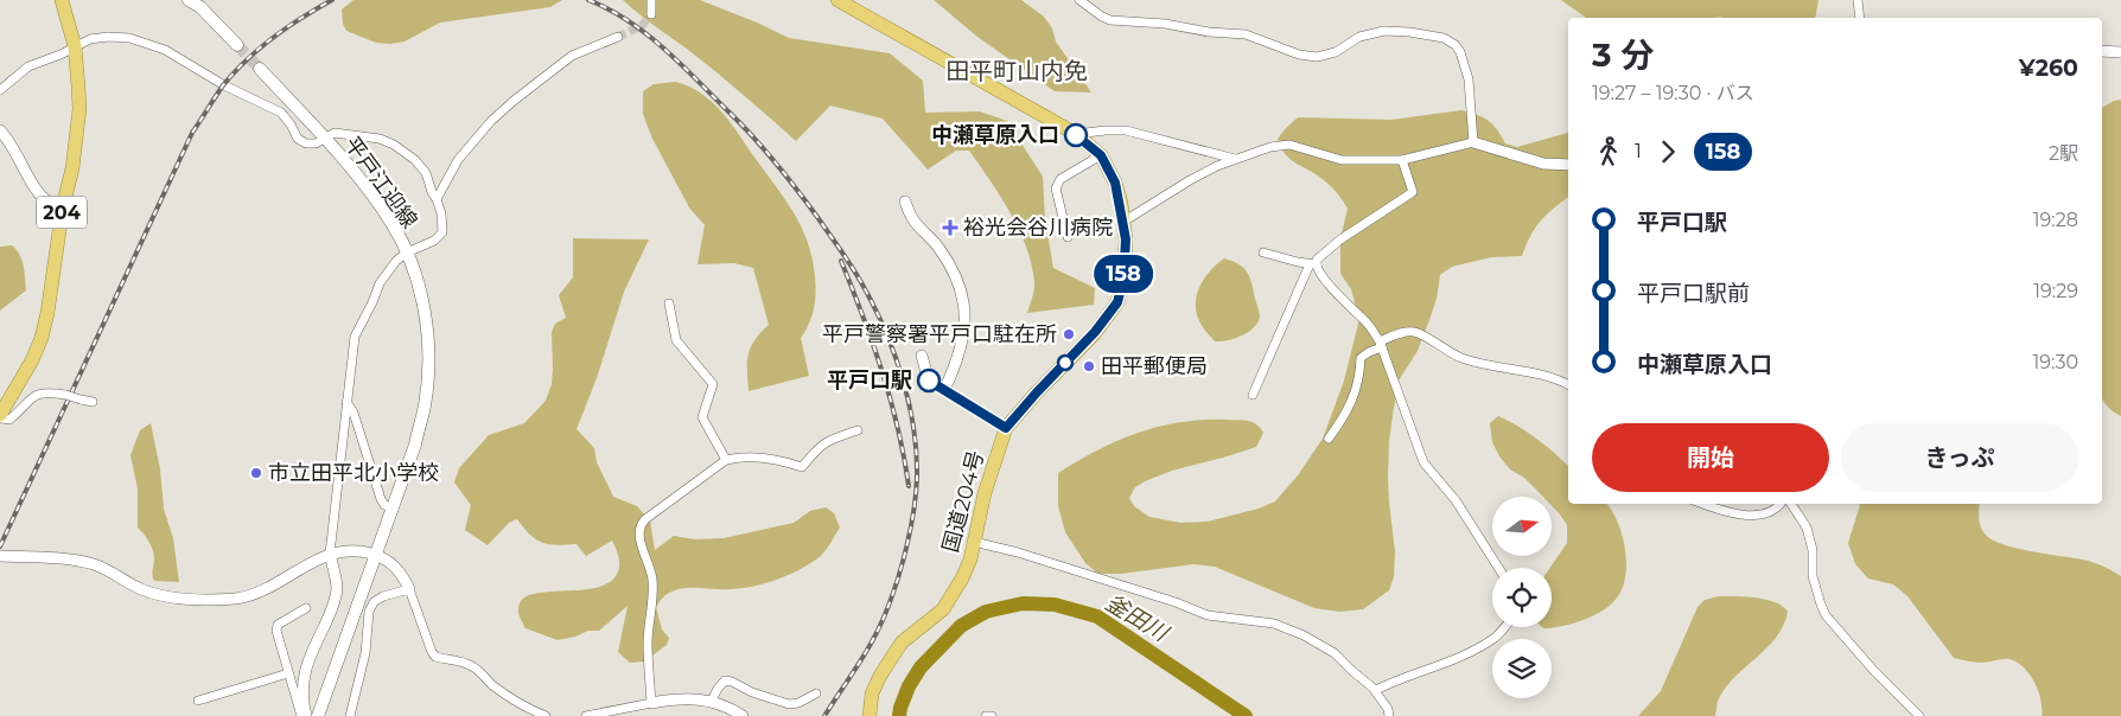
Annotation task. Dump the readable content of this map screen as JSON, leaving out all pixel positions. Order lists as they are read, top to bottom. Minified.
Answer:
{"streets":{"highway":["204","国道204号"],"main road":["平戸江迎線"]},"districts":["田平町山内免"],"water":["釜田川"],"places":{"other":["中瀬草原入口","平戸警察署平戸口駐在所","田平郵便局","平戸口駅","市立田平北小学校"],"health":["裕光会谷川病院"]},"lines":["bus line 158"],"north":"right","page":{"on_map":"158","heading":["3 分","19:27 – 19:30 · バス","¥260"],"legs":["1","158","2駅"],"list":[{"name":"平戸口駅","value":"19:28"},{"name":"平戸口駅前","value":"19:29"},{"name":"中瀬草原入口","value":"19:30"}],"buttons":["開始","きっぷ"]}}
